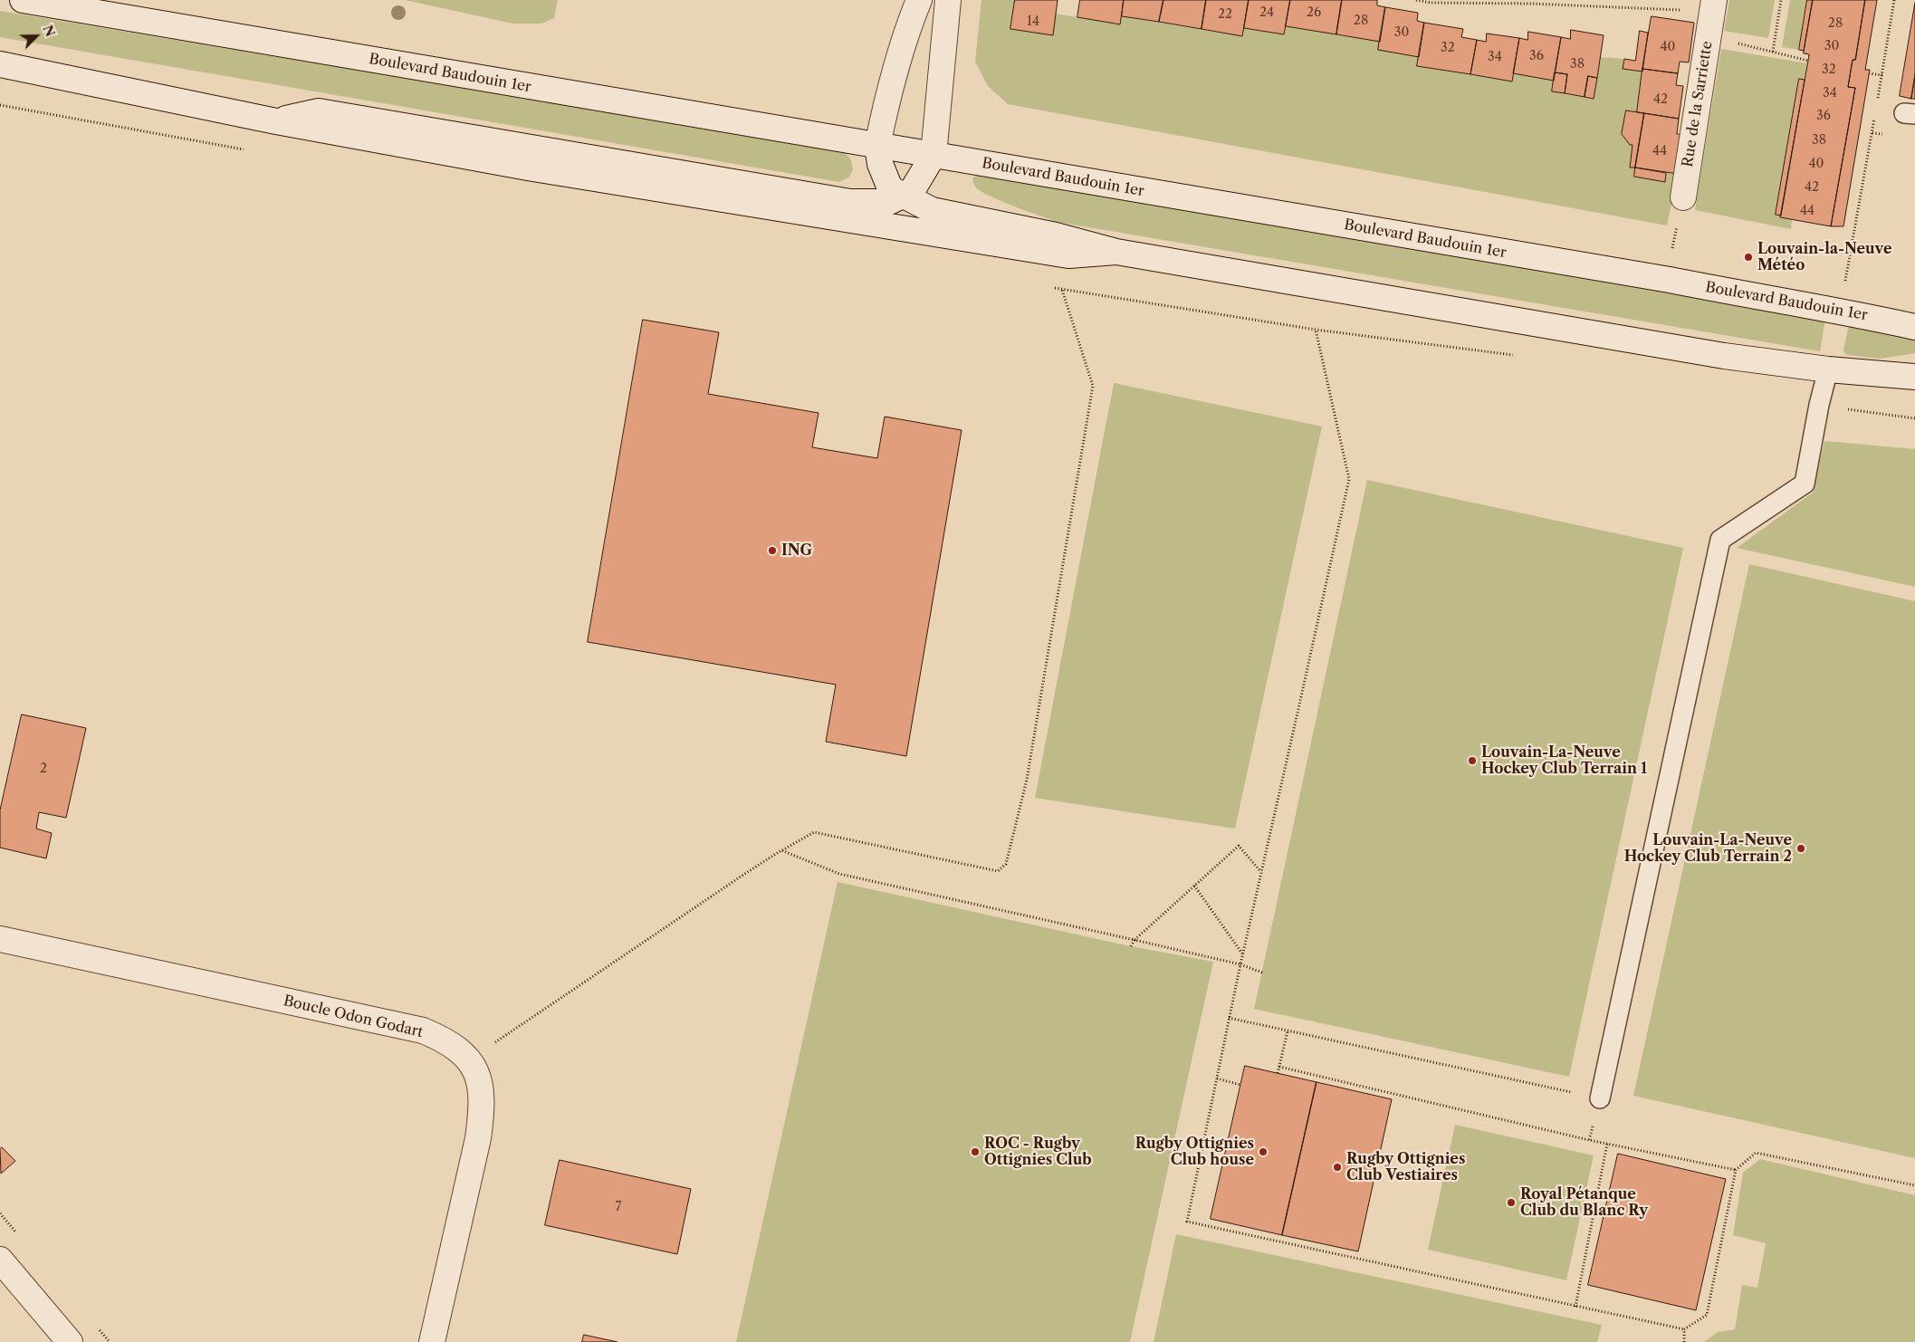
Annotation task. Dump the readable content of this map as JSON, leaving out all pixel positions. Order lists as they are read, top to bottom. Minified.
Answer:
{"streets":{"main road":["Boulevard Baudouin 1er","Rue de la Sarriette","Boucle Odon Godart"]},"places":["Louvain-la-Neuve Météo","ING","Louvain-La-Neuve Hockey Club Terrain 1","Louvain-La-Neuve Hockey Club Terrain 2","ROC - Rugby Ottignies Club","Rugby Ottignies Club house","Rugby Ottignies Club Vestiaires","Royal Pétanque Club du Blanc Ry"],"house_numbers":["24","26","22","28","14","28","30","30","40","32","36","34","38","32","34","42","36","38","44","40","42","44","2","7"],"north":"top right"}
